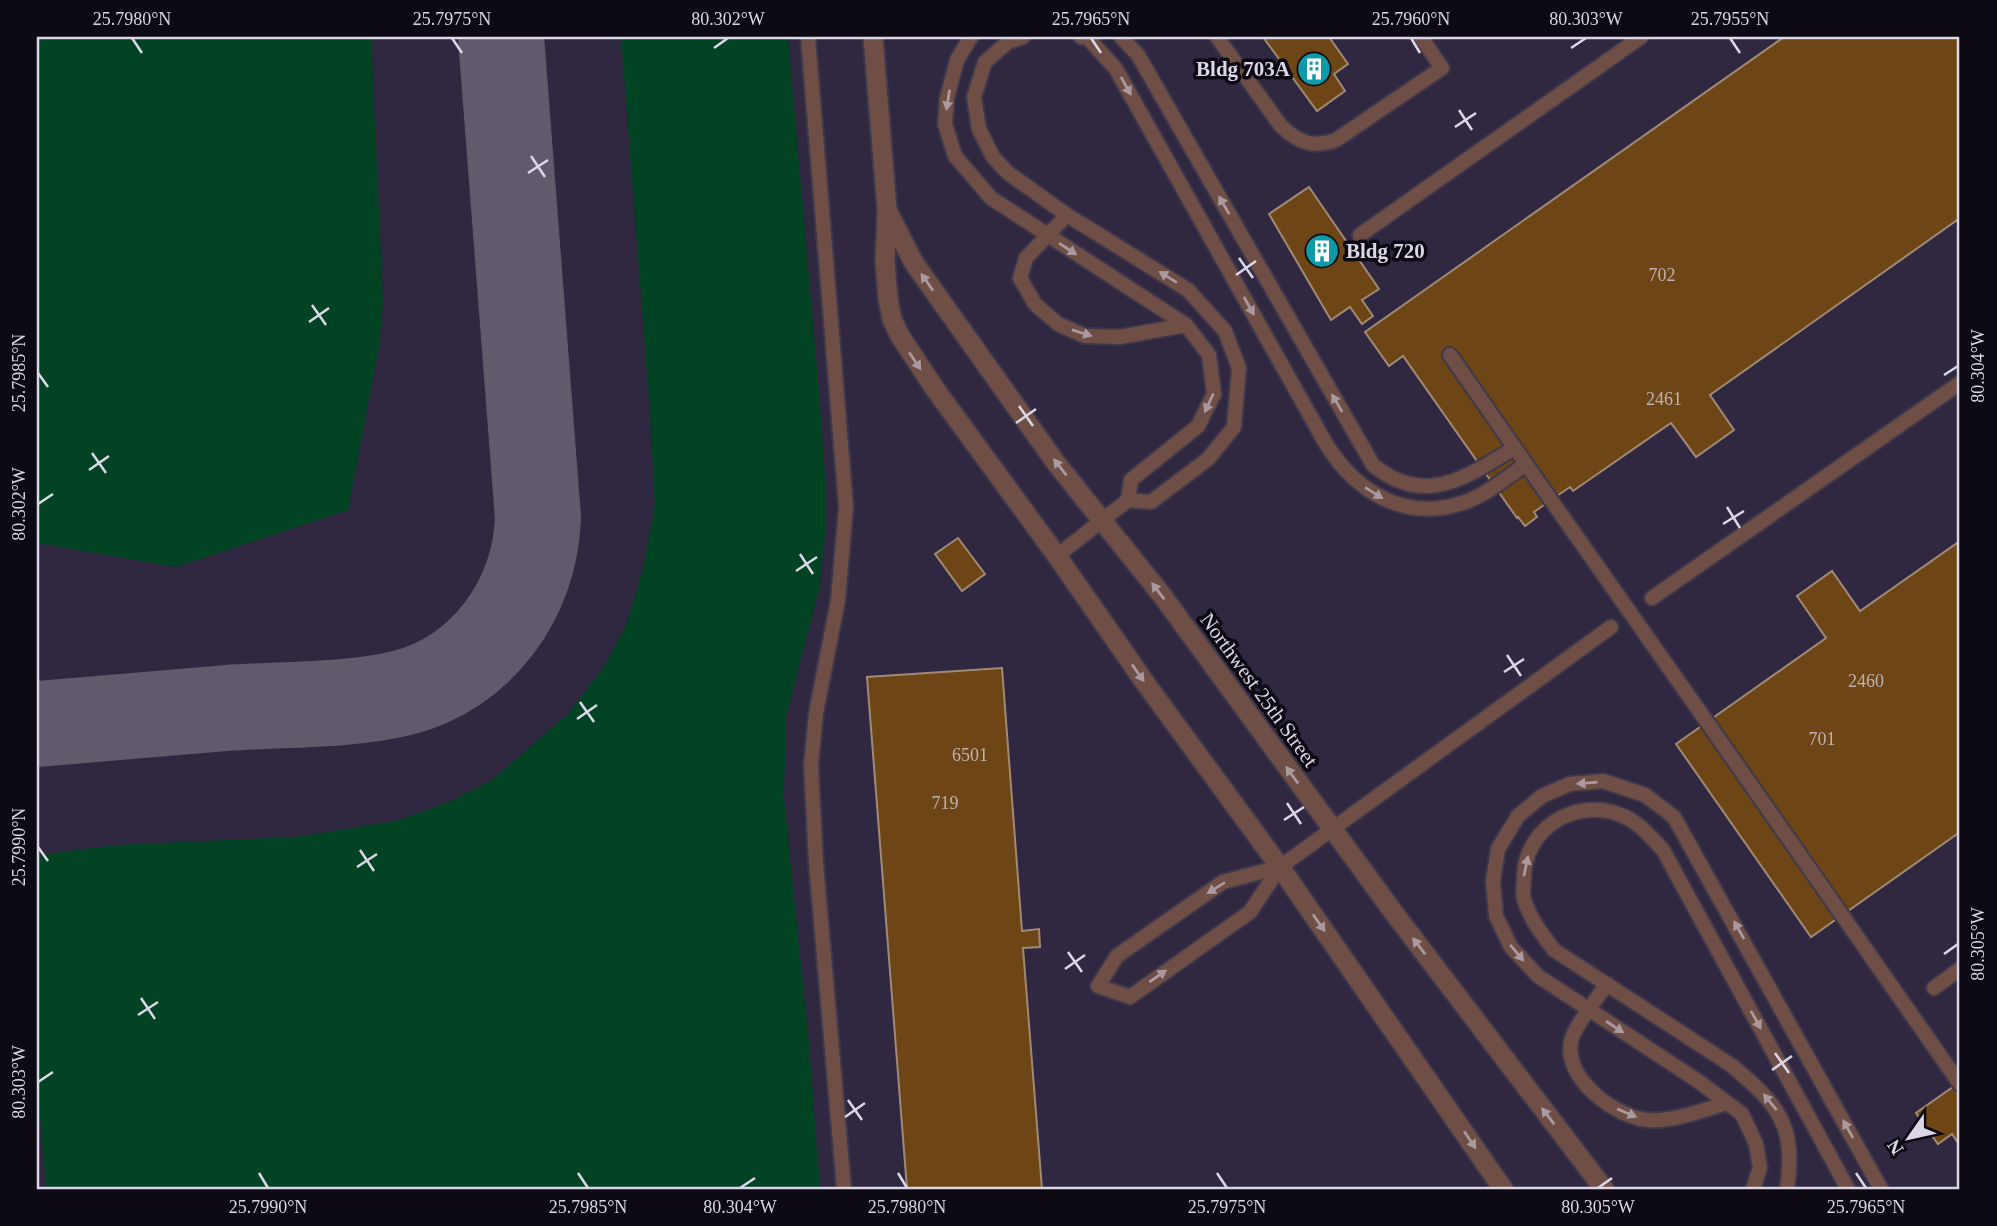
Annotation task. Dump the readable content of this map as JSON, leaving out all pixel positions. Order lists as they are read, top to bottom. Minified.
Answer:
{"streets":{"street":["Northwest 25th Street"]},"places":{"building":["Bldg 703A","Bldg 720"]},"house_numbers":["702","2461","2460","701","6501","719"],"north":"bottom left","coordinates":["25.7980°N","25.7975°N","80.302°W","25.7965°N","25.7960°N","80.303°W","25.7955°N","80.304°W","25.7985°N","25.7990°N","80.305°W"]}
